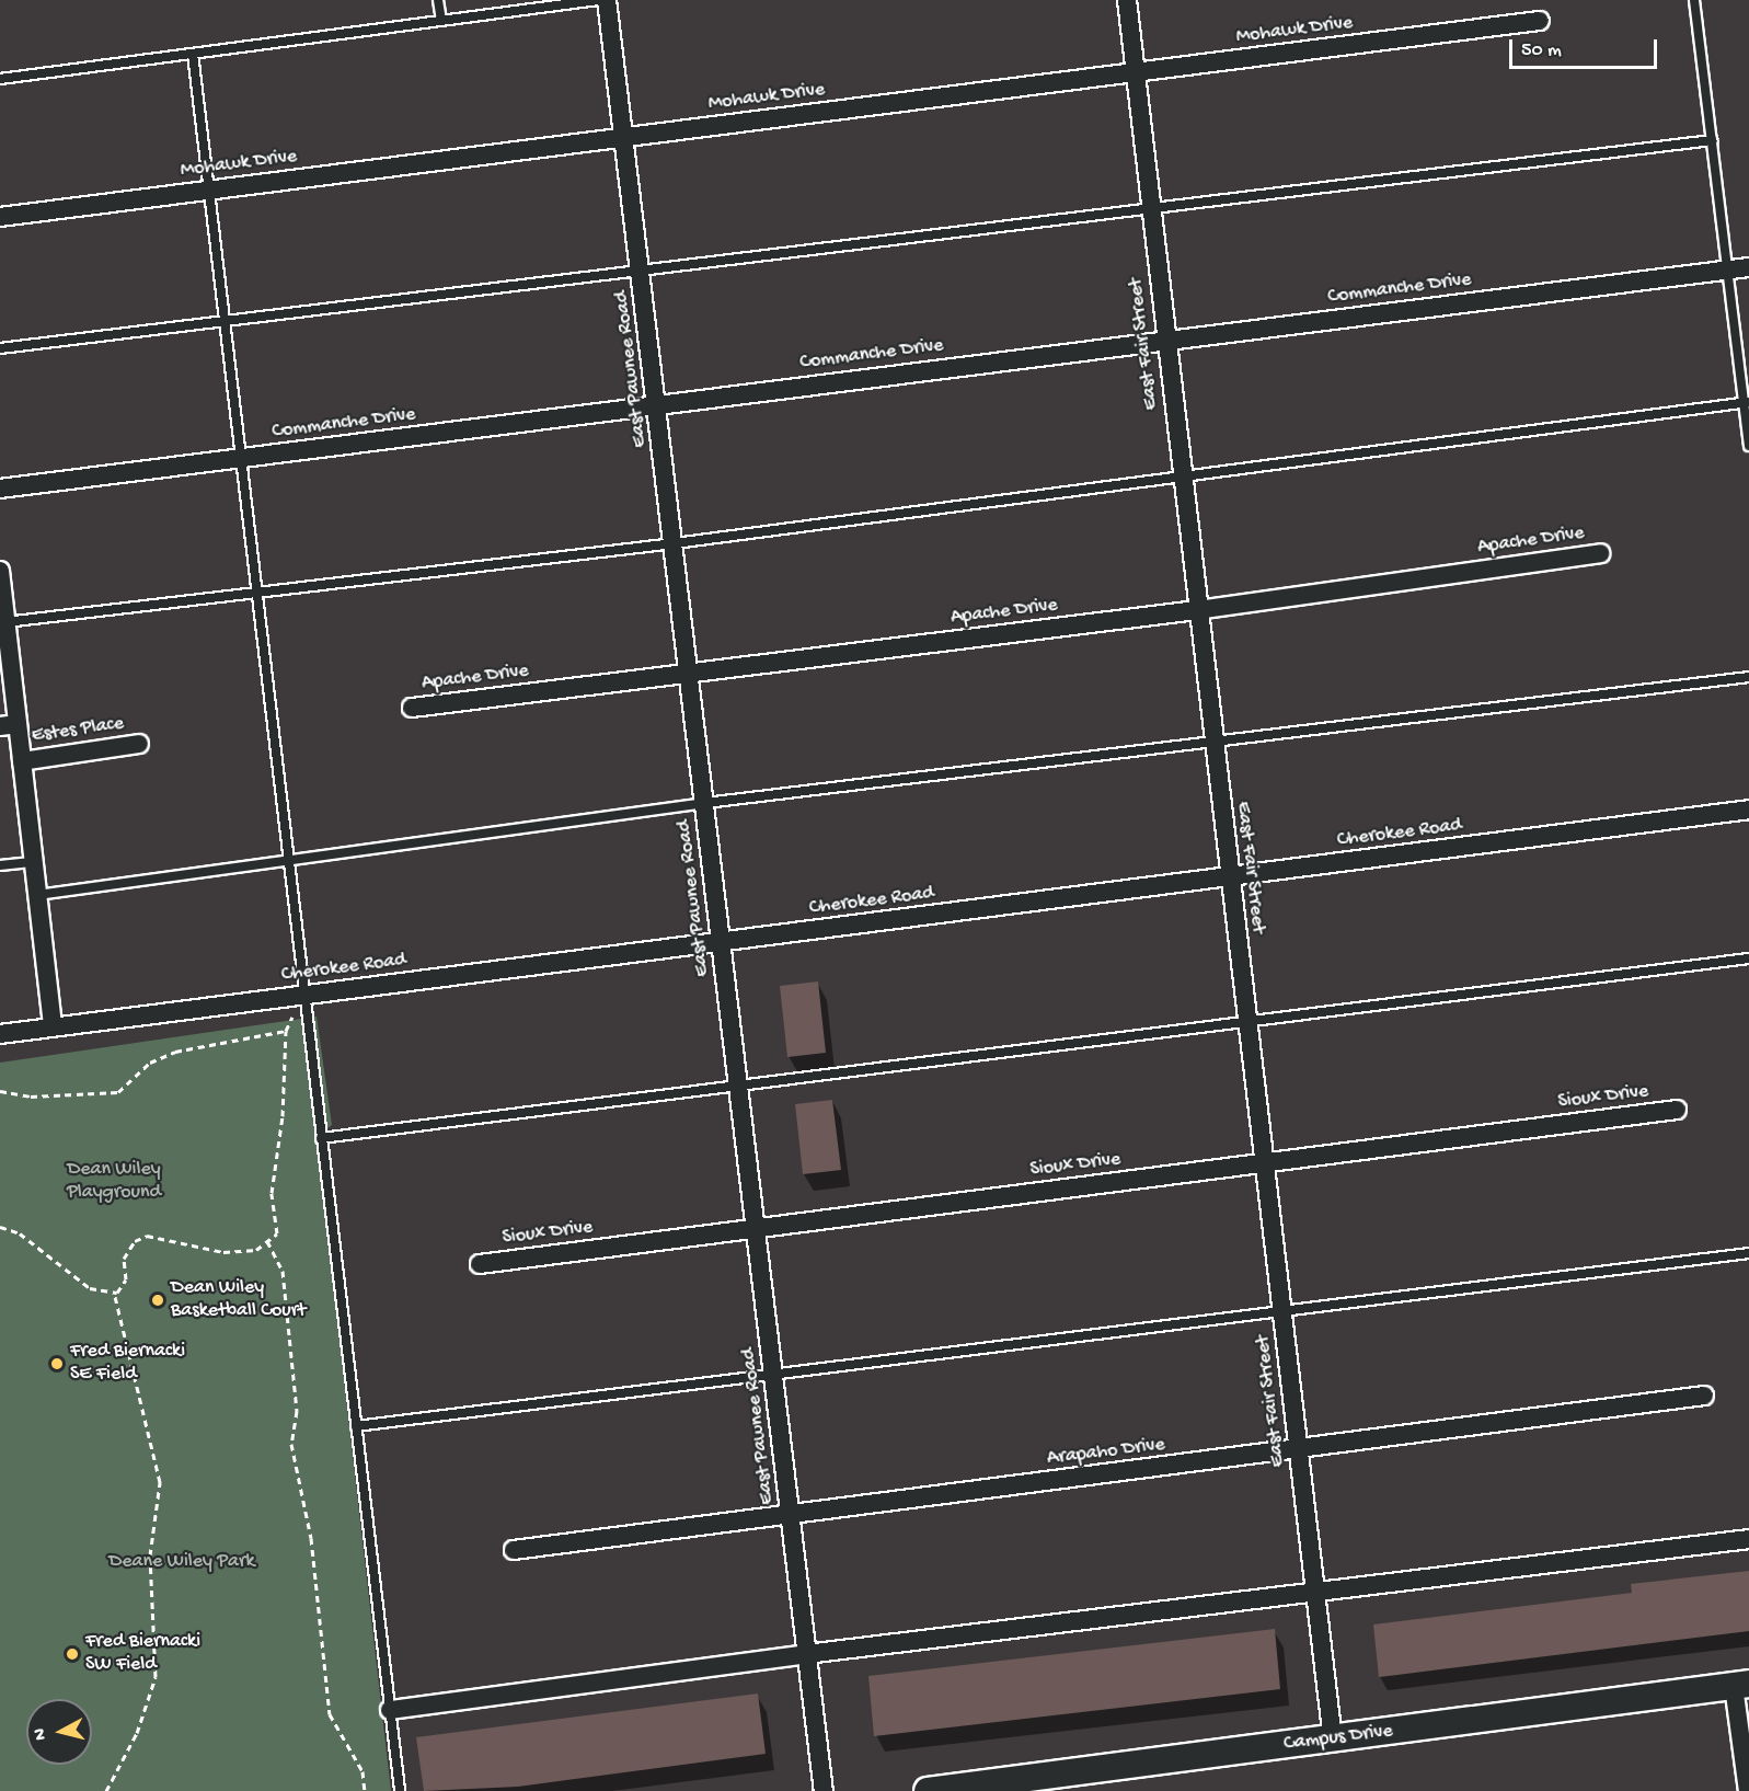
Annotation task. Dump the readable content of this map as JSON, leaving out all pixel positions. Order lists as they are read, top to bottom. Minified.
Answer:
{"streets":{"main road":["Campus Drive"],"street":["Mohawk Drive","Commanche Drive","East Fair Street","East Pawnee Road","Apache Drive","Estes Place","Cherokee Road","Sioux Drive","Arapaho Drive"]},"crossings":[["Mohawk Drive","East Fair Street"],["Mohawk Drive","East Pawnee Road"],["Commanche Drive","East Fair Street"],["Commanche Drive","East Pawnee Road"],["East Fair Street","Apache Drive"],["East Fair Street","Cherokee Road"],["East Fair Street","Sioux Drive"],["East Fair Street","Arapaho Drive"],["East Fair Street","Campus Drive"],["East Pawnee Road","Apache Drive"],["East Pawnee Road","Cherokee Road"],["East Pawnee Road","Sioux Drive"],["East Pawnee Road","Arapaho Drive"]],"parks":["Dean Wiley Playground","Deane Wiley Park"],"places":["Dean Wiley Basketball Court","Fred Biernacki SE Field","Fred Biernacki SW Field"],"scale_bar":"50 m","north":"left"}
